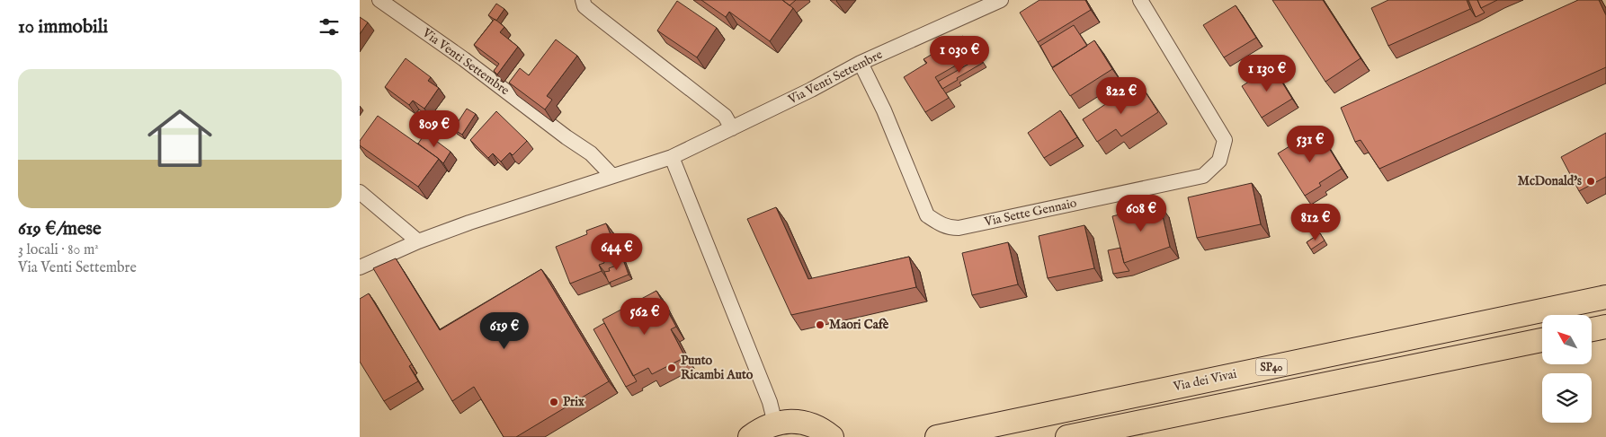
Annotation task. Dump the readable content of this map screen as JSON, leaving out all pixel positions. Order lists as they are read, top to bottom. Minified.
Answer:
{"streets":{"main road":["SP40","Via dei Vivai"],"street":["Via Venti Settembre","Via Sette Gennaio"]},"crossings":[["Via Venti Settembre","Via Sette Gennaio"]],"places":["McDonald's","Maori Cafè","Punto Ricambi Auto","Prix"],"north":"top left","page":{"heading":"10 immobili","price":["1 030 €","1 130 €","822 €","809 €","531 €","608 €","812 €","644 €","562 €","619 €"],"list":[{"name":"619 €/mese","note":"3 locali · 80 m² · Via Venti Settembre"}]}}
